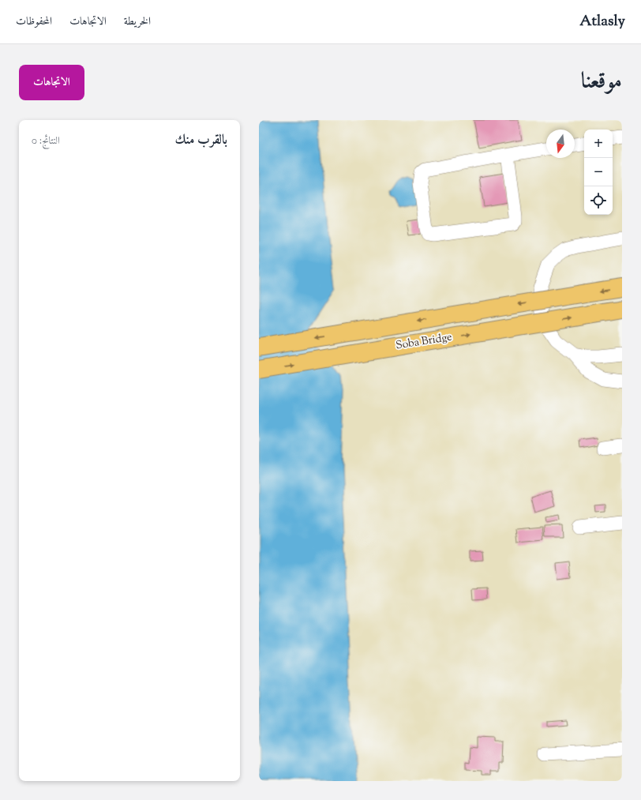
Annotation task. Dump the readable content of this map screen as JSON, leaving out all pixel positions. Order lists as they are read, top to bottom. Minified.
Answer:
{"streets":{"highway":["Soba Bridge"]},"north":"bottom","page":{"header":"Atlasly","nav":["الخريطة","الاتجاهات","المحفوظات"],"title":"موقعنا","buttons":"الاتجاهات","heading":["بالقرب منك","النتائج: 0"],"map_buttons":["+","−"]}}
